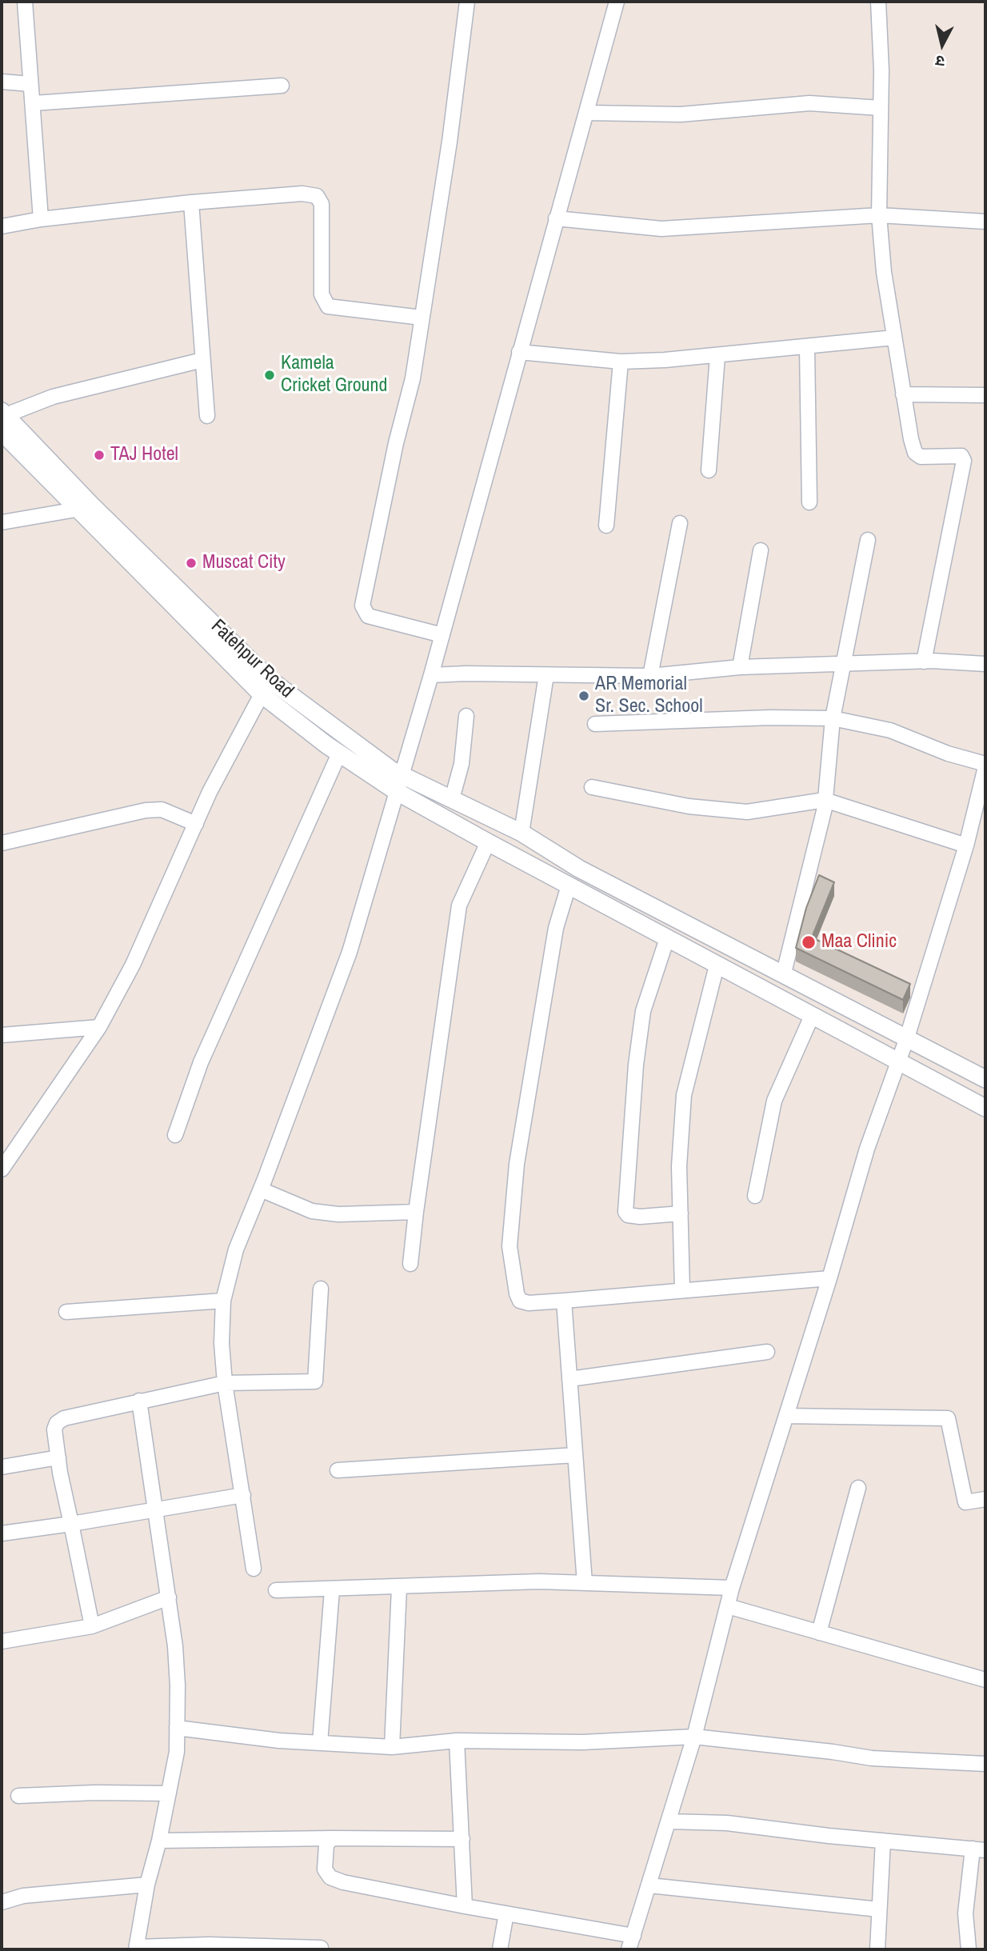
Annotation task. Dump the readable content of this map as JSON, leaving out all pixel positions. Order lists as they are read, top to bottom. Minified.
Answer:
{"streets":{"street":["Fatehpur Road"]},"places":["Kamela Cricket Ground","TAJ Hotel","Muscat City","AR Memorial Sr. Sec. School","Maa Clinic"],"north":"bottom"}
